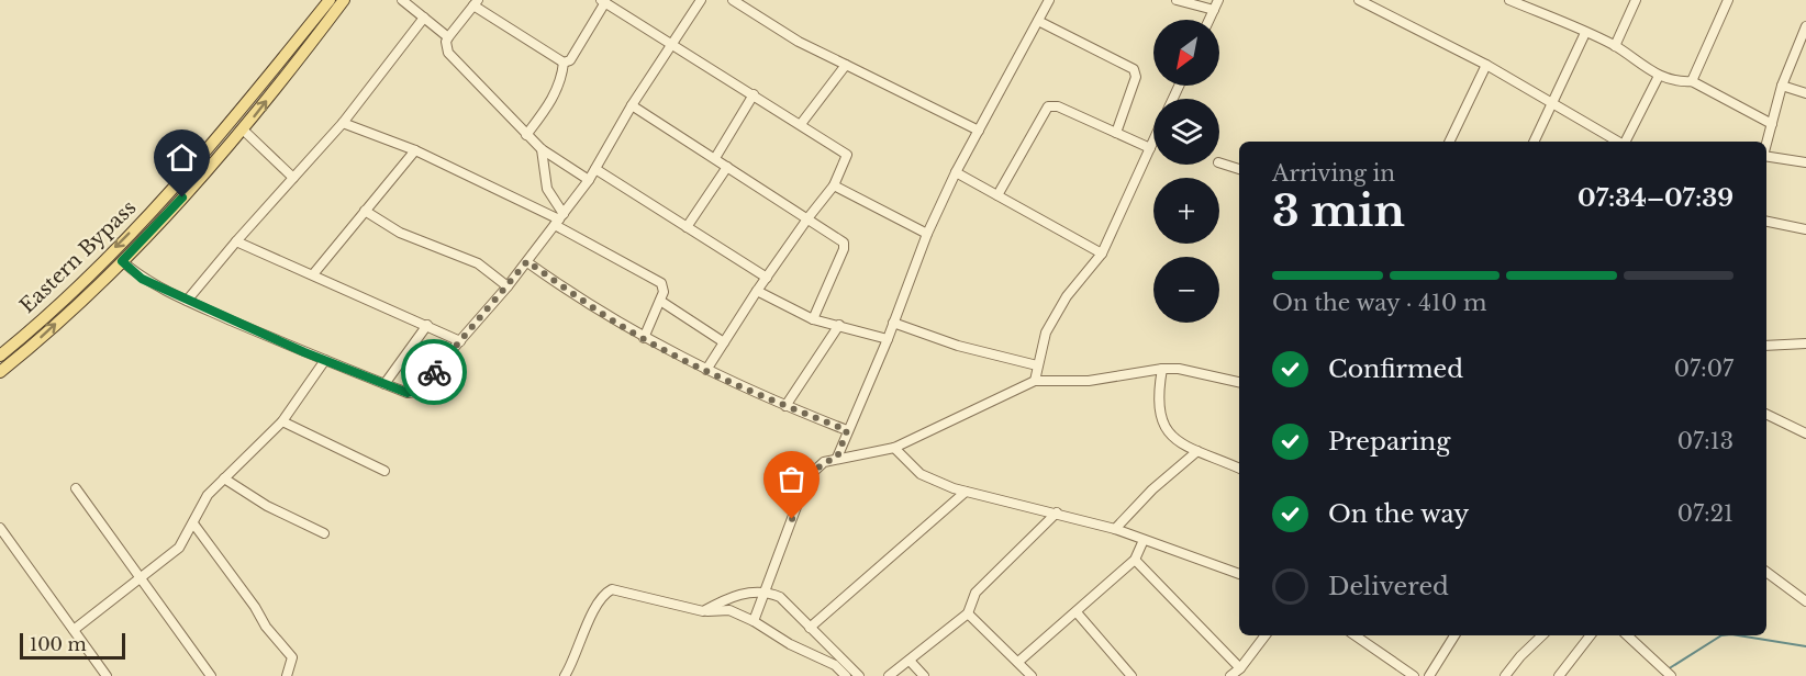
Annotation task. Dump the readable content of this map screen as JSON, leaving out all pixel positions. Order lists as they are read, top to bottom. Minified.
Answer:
{"streets":{"main road":["Eastern Bypass"]},"scale_bar":"100 m","north":"bottom left","page":{"map_buttons":["+","−"],"heading":["3 min","Arriving in","07:34–07:39"],"bar":"On the way · 410 m","list":[["Confirmed","07:07"],["Preparing","07:13"],["On the way","07:21"],"Delivered"],"scale":"100 m"}}
